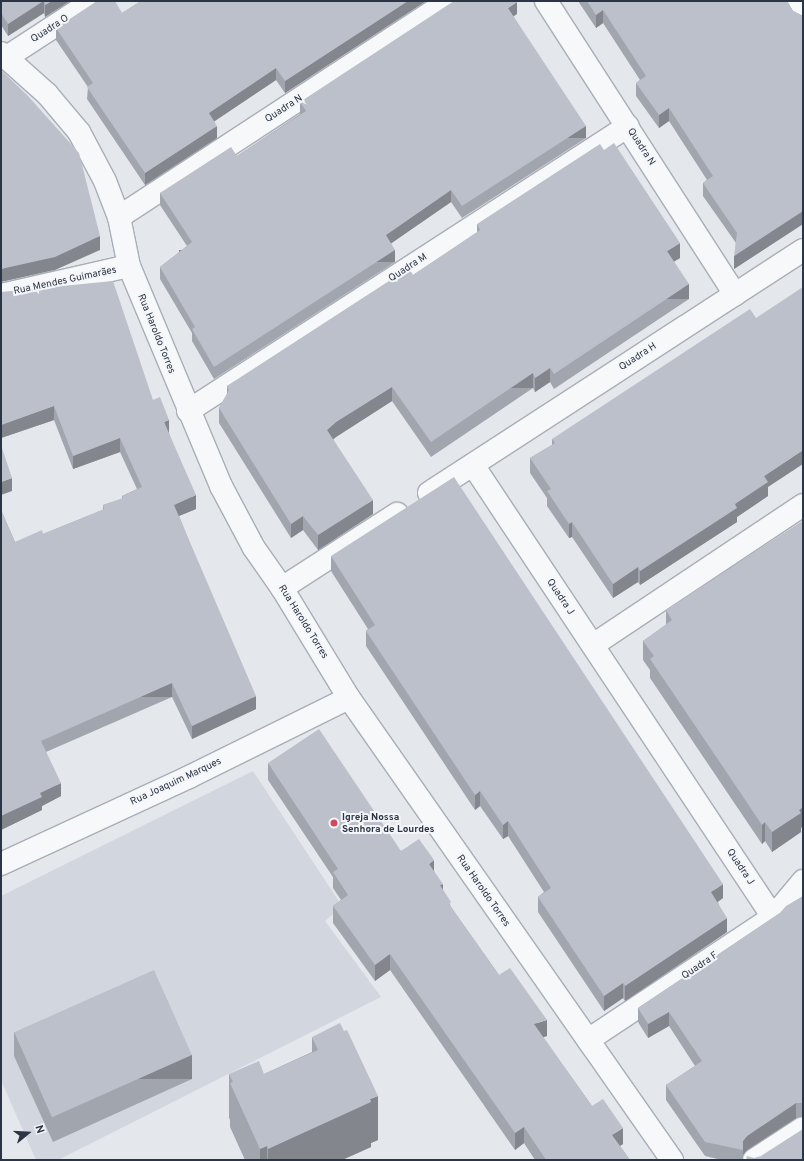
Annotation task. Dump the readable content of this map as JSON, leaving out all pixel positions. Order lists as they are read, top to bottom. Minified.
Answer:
{"streets":{"street":["Quadra O","Quadra N","Quadra M","Rua Mendes Guimarães","Rua Haroldo Torres","Quadra H","Quadra J","Rua Joaquim Marques","Quadra F"]},"crossings":[["Quadra O","Rua Haroldo Torres"],["Quadra N","Quadra M"],["Quadra N","Rua Haroldo Torres"],["Quadra N","Quadra H"],["Quadra M","Rua Haroldo Torres"],["Rua Mendes Guimarães","Rua Haroldo Torres"],["Rua Haroldo Torres","Rua Joaquim Marques"],["Rua Haroldo Torres","Quadra F"],["Quadra H","Quadra J"],["Quadra J","Quadra F"]],"places":["Igreja Nossa Senhora de Lourdes"],"north":"right"}
